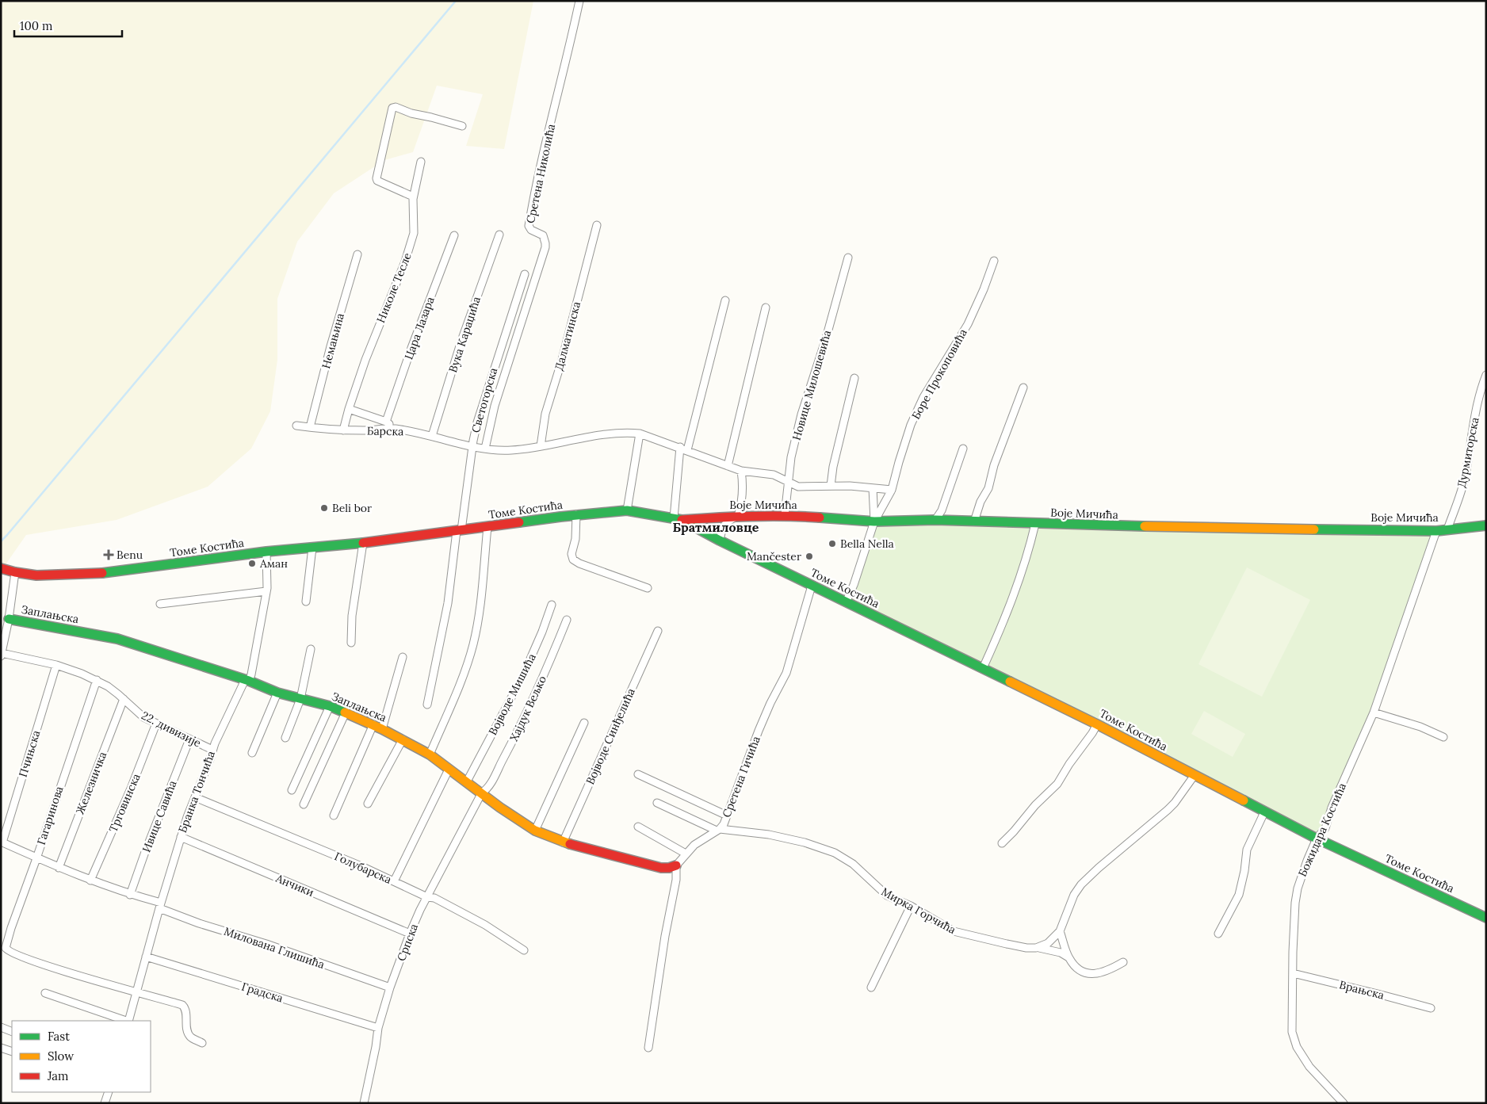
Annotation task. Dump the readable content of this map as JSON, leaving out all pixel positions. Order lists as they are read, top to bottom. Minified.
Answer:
{"streets":{"street":["Сретена Николића","Николе Тесле","Цара Лазара","Вука Караџића","Далматинска","Немањина","Боре Прокоповића","Новице Милошевића","Светогорска","Барска","Дурмиторска","Воје Мичића","Томе Костића","Заплањска","Војводе Мишића","Хајдук Вељко","22. дивизије","Војводе Синђелића","Пчињска","Сретена Гичића","Железничка","Бранка Тончића","Трговинска","Гагаринова","Ивице Савића","Божидара Костића","Голубарска","Анчики","Мирка Горчића","Српска","Милована Глишића","Врањска","Градска"]},"crossings":[["Сретена Николића","Воје Мичића"],["Николе Тесле","Барска"],["Вука Караџића","Барска"],["Далматинска","Воје Мичића"],["Немањина","Барска"],["Боре Прокоповића","Воје Мичића"],["Боре Прокоповића","Томе Костића"],["Новице Милошевића","Воје Мичића"],["Светогорска","Барска"],["Светогорска","Воје Мичића"],["Светогорска","Томе Костића"],["Барска","Воје Мичића"],["Дурмиторска","Воје Мичића"],["Воје Мичића","Томе Костића"],["Воје Мичића","Божидара Костића"],["Томе Костића","Сретена Гичића"],["Томе Костића","Бранка Тончића"],["Томе Костића","Божидара Костића"],["Заплањска","Војводе Мишића"],["Заплањска","Хајдук Вељко"],["Заплањска","Војводе Синђелића"],["Заплањска","Сретена Гичића"],["Заплањска","Бранка Тончића"],["Заплањска","Српска"],["Хајдук Вељко","Српска"],["22. дивизије","Пчињска"],["22. дивизије","Железничка"],["22. дивизије","Бранка Тончића"],["22. дивизије","Трговинска"],["22. дивизије","Гагаринова"],["22. дивизије","Ивице Савића"],["Пчињска","Милована Глишића"],["Сретена Гичића","Мирка Горчића"],["Железничка","Милована Глишића"],["Бранка Тончића","Гагаринова"],["Бранка Тончића","Голубарска"],["Бранка Тончића","Анчики"],["Бранка Тончића","Милована Глишића"],["Бранка Тончића","Градска"],["Трговинска","Милована Глишића"],["Гагаринова","Милована Глишића"],["Ивице Савића","Милована Глишића"],["Божидара Костића","Врањска"],["Голубарска","Српска"],["Анчики","Српска"],["Српска","Милована Глишића"],["Српска","Градска"]],"districts":["Братмиловце"],"places":{"other":["Beli bor","Bella Nella","Mančester","Аман"],"health":["Benu"]},"legend":["Fast","Slow","Jam"],"scale_bar":"100 m"}
